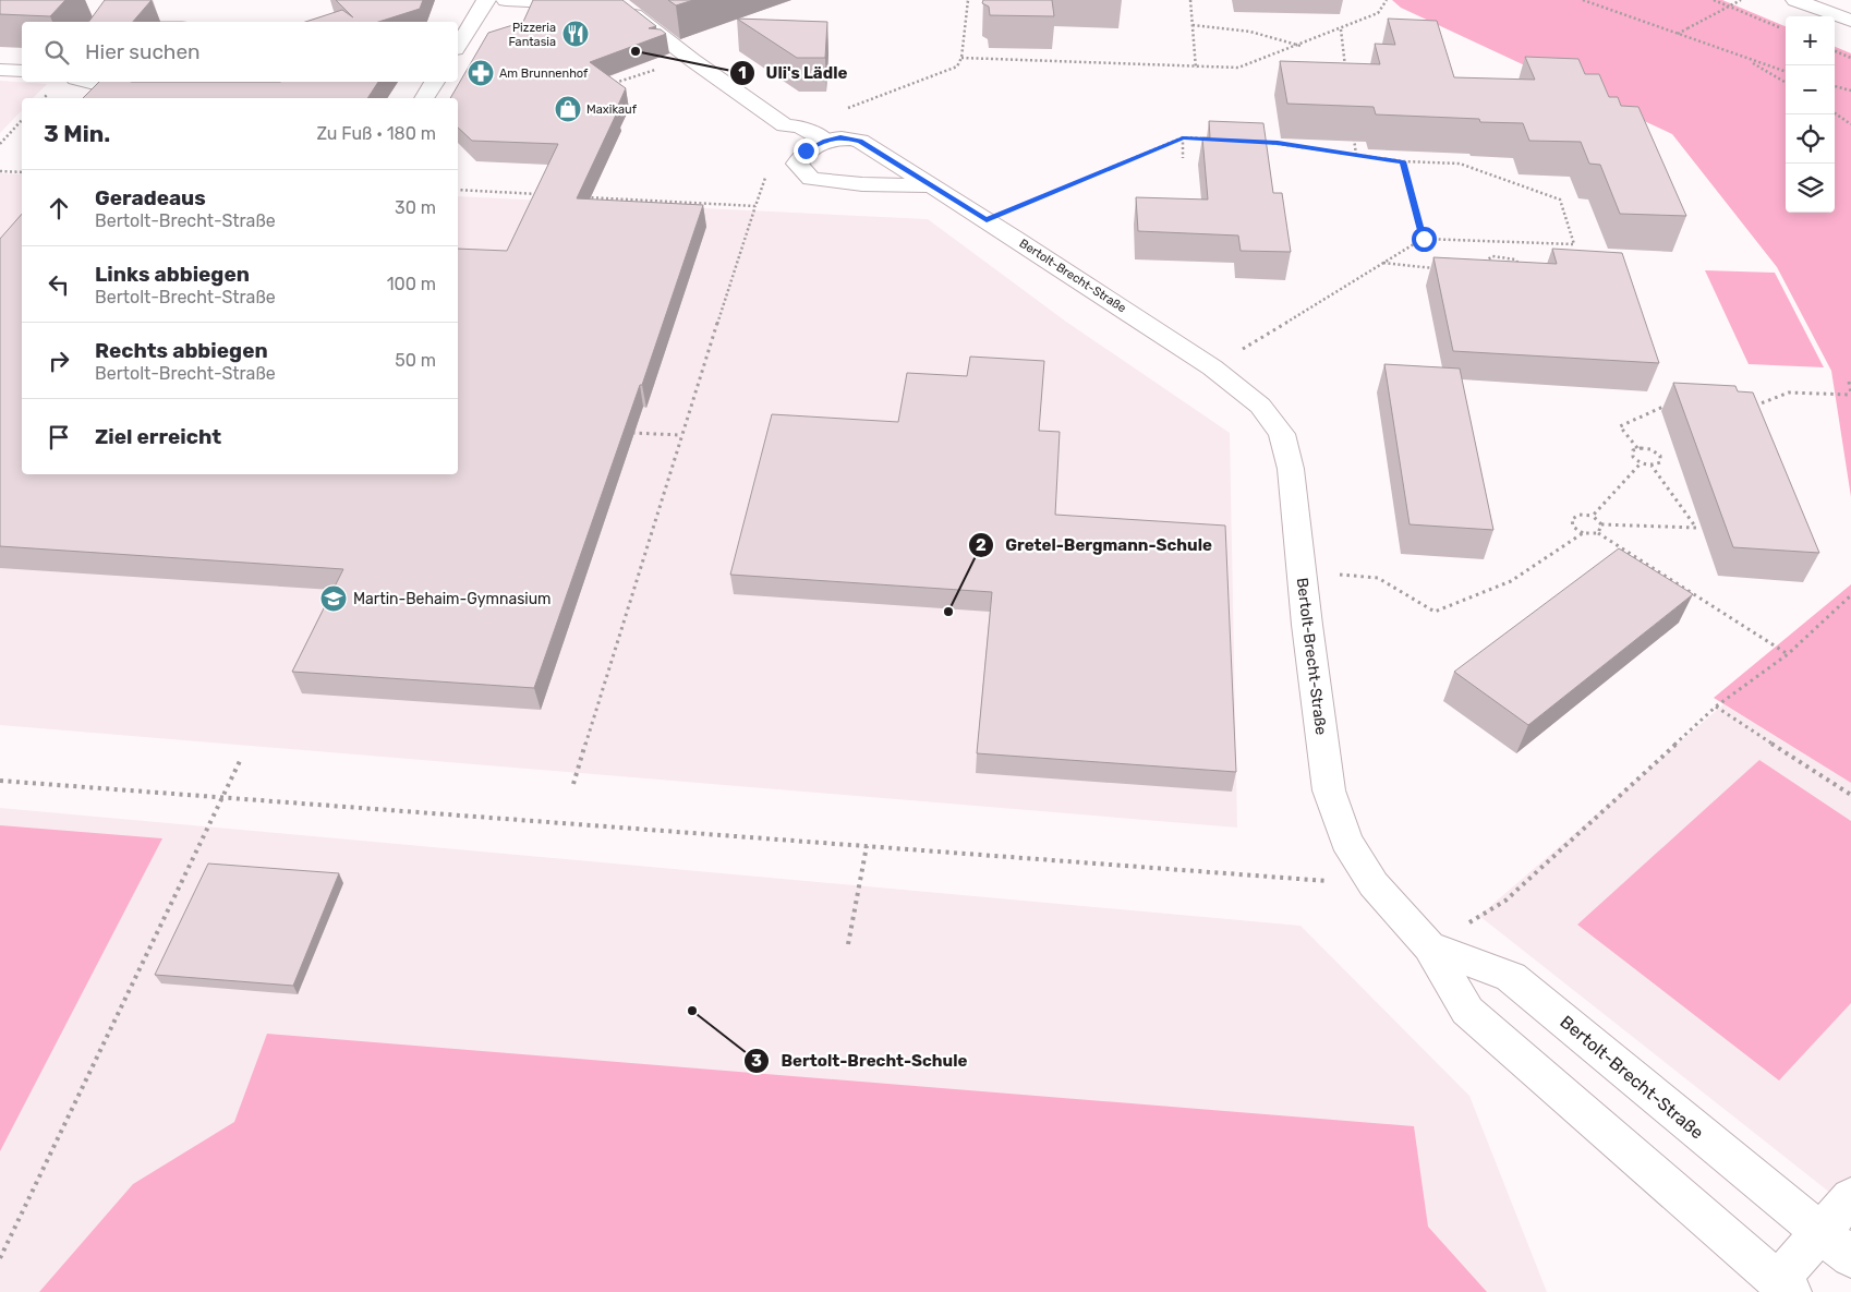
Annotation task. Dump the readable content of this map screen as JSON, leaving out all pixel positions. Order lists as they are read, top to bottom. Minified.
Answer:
{"streets":{"street":["Bertolt-Brecht-Straße"]},"places":{"restaurant":["Pizzeria Fantasia"],"other":["Uli's Lädle","Gretel-Bergmann-Schule","Bertolt-Brecht-Schule"],"pharmacy":["Am Brunnenhof"],"shop":["Maxikauf"],"school or university":["Martin-Behaim-Gymnasium"]},"page":{"map_buttons":["+","−"],"search":"Hier suchen","heading":["3 Min.","Zu Fuß · 180 m"],"list":[["Geradeaus","Bertolt-Brecht-Straße","30 m"],["Links abbiegen","Bertolt-Brecht-Straße","100 m"],["Rechts abbiegen","Bertolt-Brecht-Straße","50 m"],"Ziel erreicht"]}}
